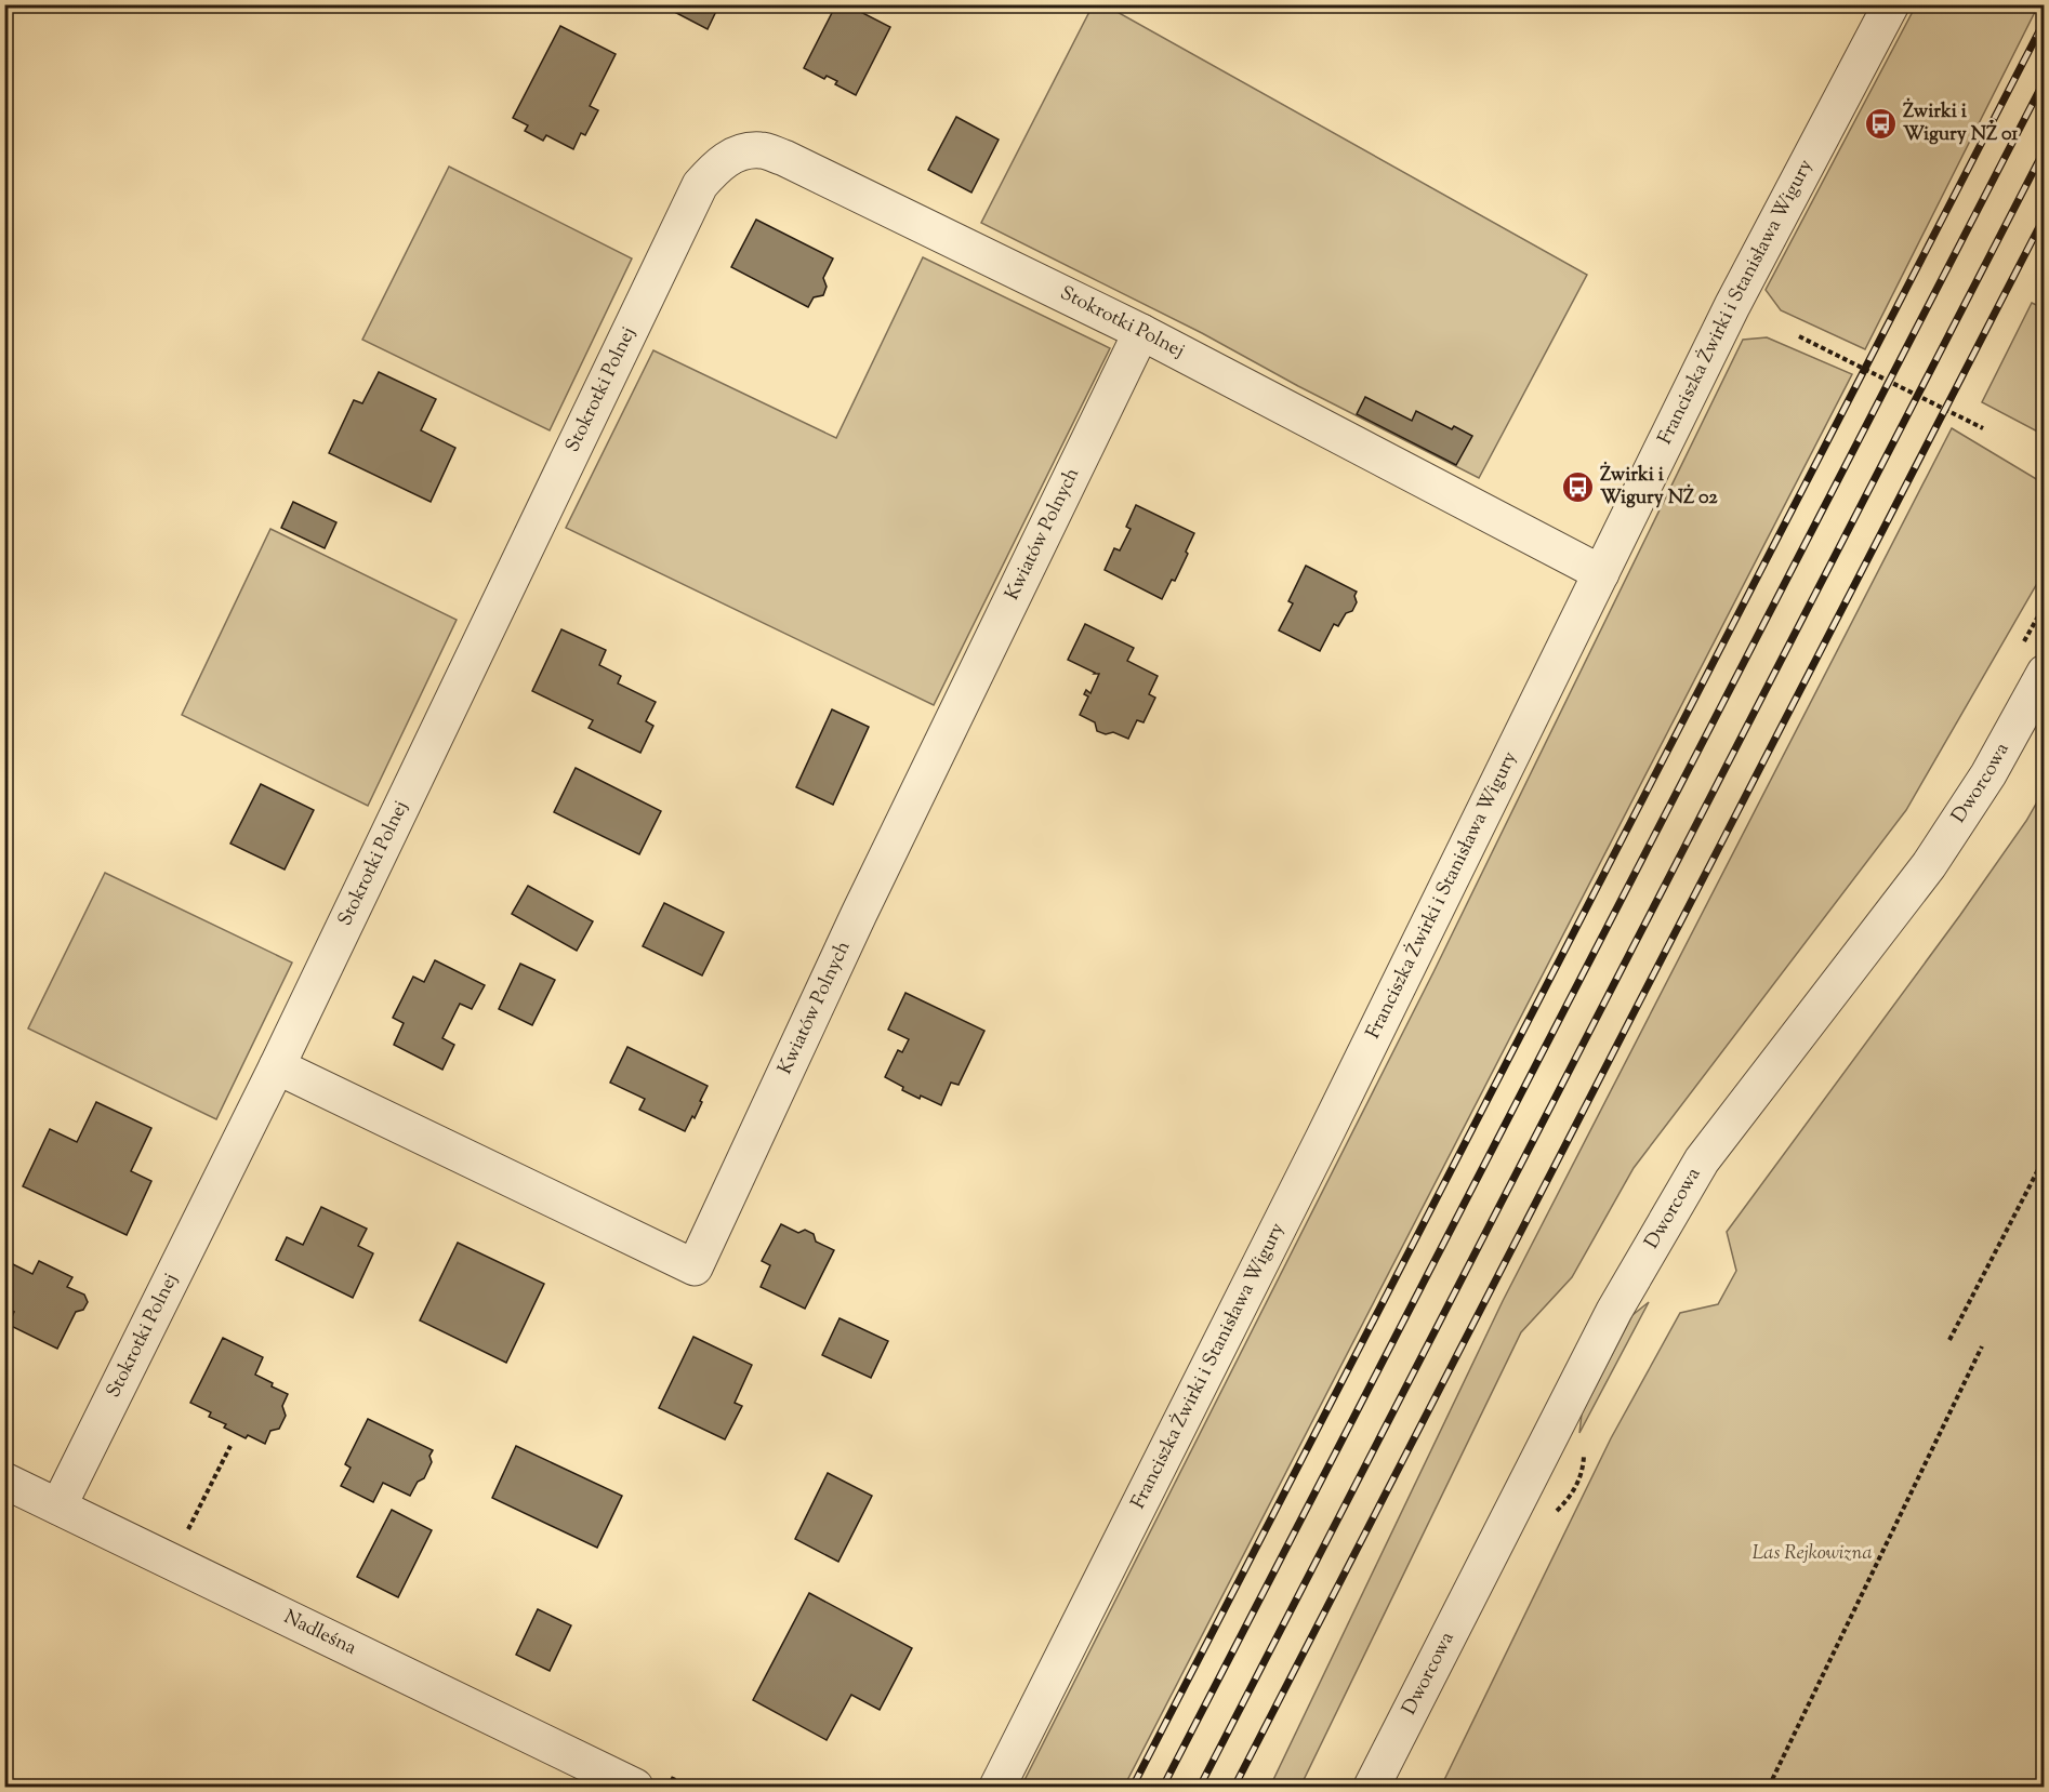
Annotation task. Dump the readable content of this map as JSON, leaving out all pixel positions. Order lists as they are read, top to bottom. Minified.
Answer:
{"streets":{"street":["Franciszka Żwirki i Stanisława Wigury","Stokrotki Polnej","Kwiatów Polnych","Dworcowa","Nadleśna"]},"crossings":[["Franciszka Żwirki i Stanisława Wigury","Stokrotki Polnej"],["Stokrotki Polnej","Kwiatów Polnych"],["Stokrotki Polnej","Nadleśna"]],"parks":["Las Rejkowizna"],"places":{"bus stop":["Żwirki i Wigury NŻ 01","Żwirki i Wigury NŻ 02"]}}
